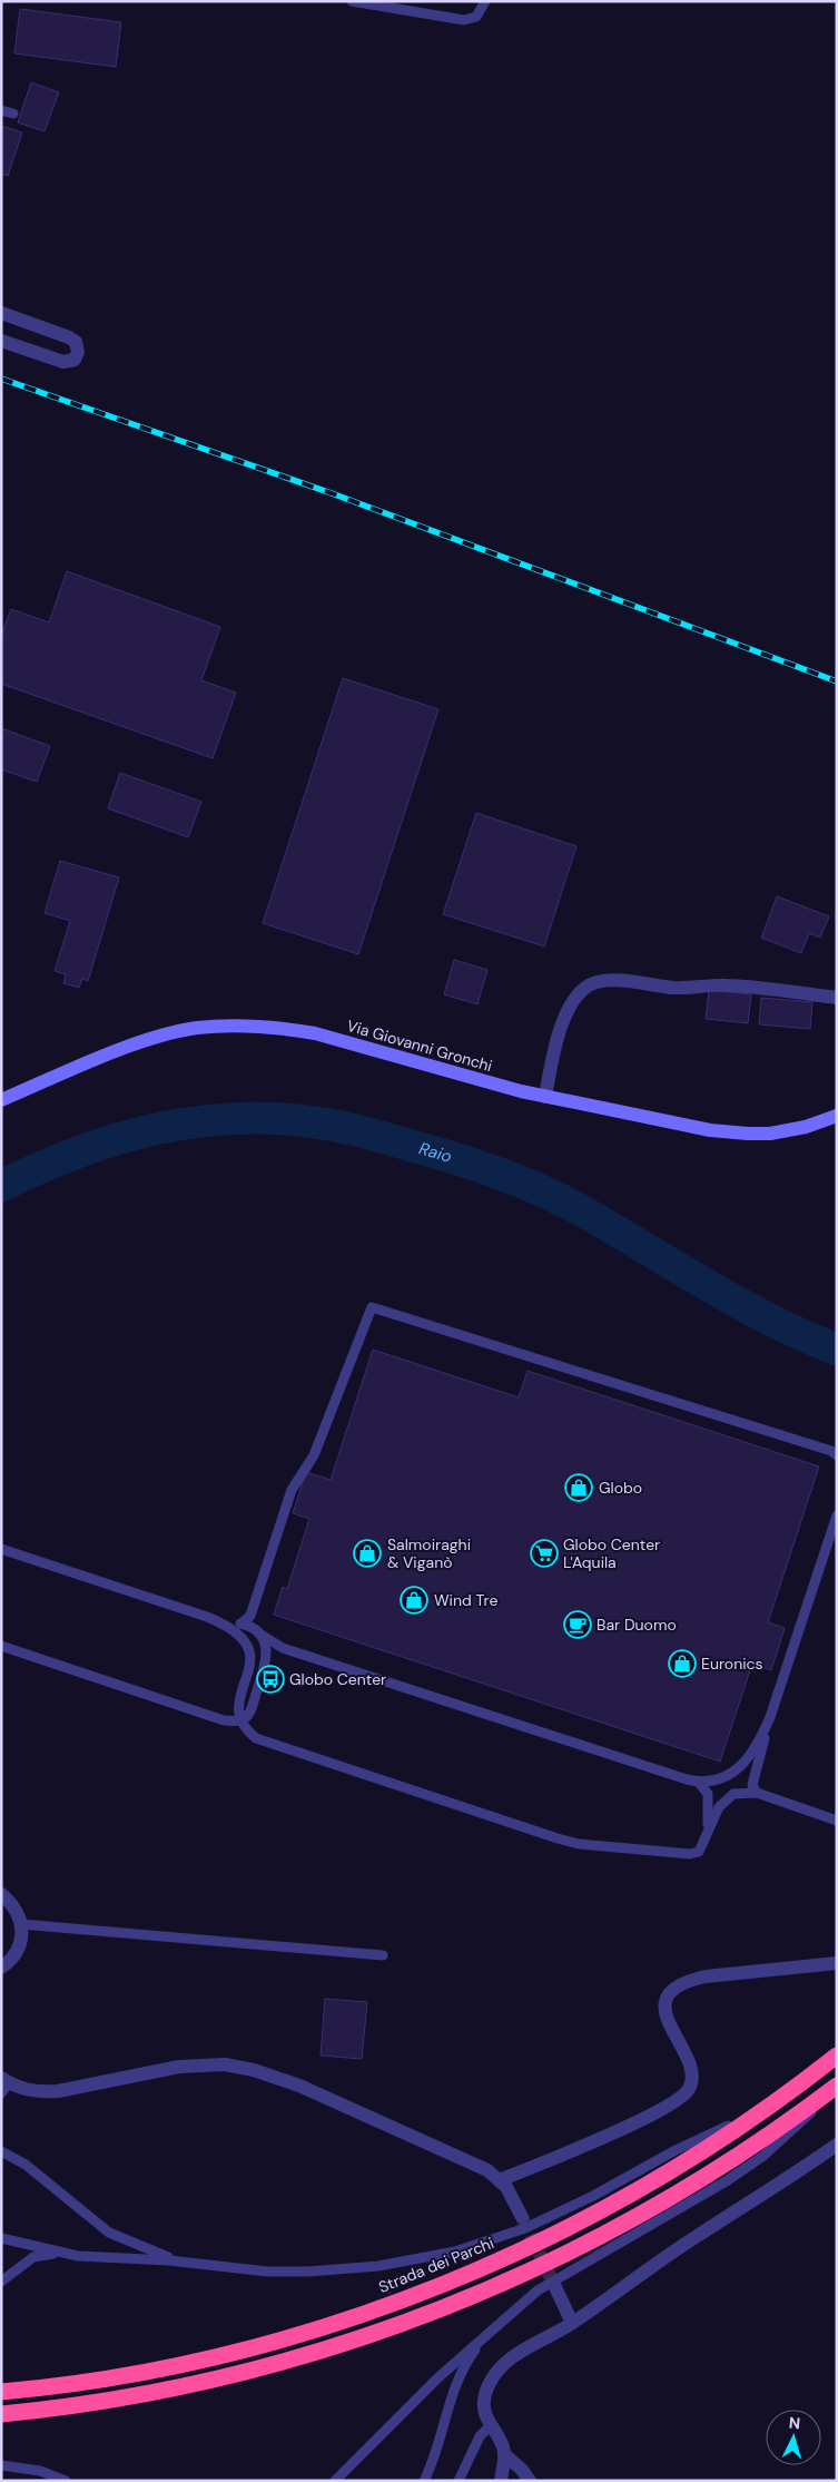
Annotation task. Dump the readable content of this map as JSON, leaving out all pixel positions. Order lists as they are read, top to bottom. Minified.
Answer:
{"streets":{"highway":["Strada dei Parchi"],"main road":["Via Giovanni Gronchi"]},"water":["Raio"],"places":{"shop":["Globo","Salmoiraghi & Viganò","Wind Tre","Euronics"],"supermarket":["Globo Center L'Aquila"],"cafe":["Bar Duomo"],"bus stop":["Globo Center"]},"north":"top"}
